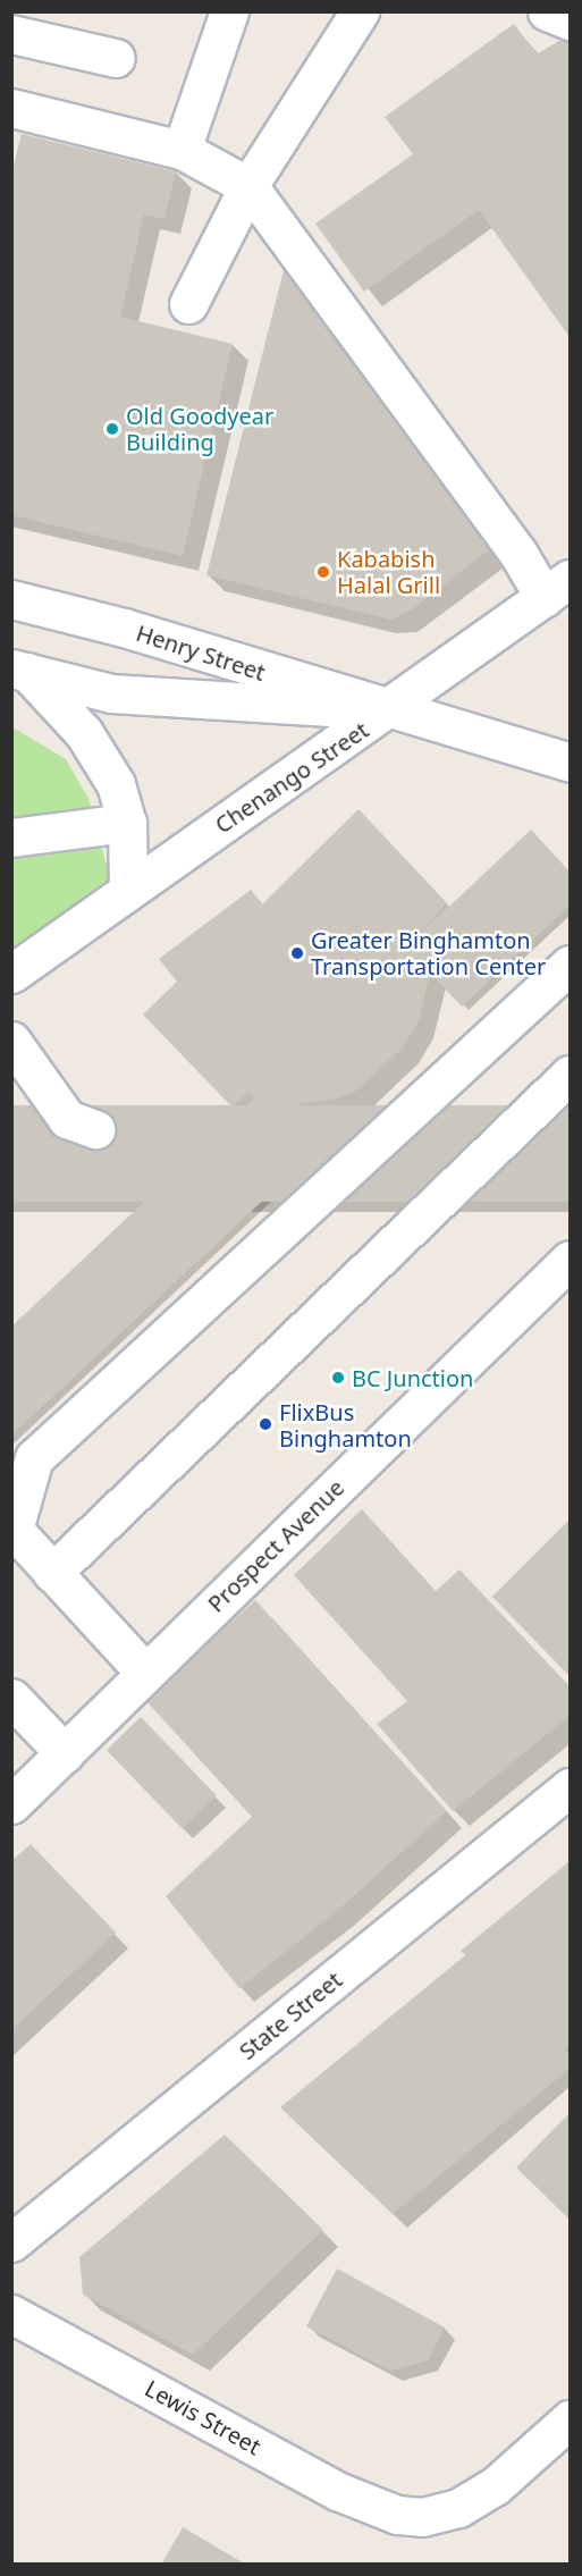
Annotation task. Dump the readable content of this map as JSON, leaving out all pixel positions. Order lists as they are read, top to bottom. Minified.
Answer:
{"streets":{"street":["Henry Street","Chenango Street","Prospect Avenue","State Street","Lewis Street"]},"crossings":[["Henry Street","Chenango Street"]],"places":["Old Goodyear Building","Kababish Halal Grill","Greater Binghamton Transportation Center","BC Junction","FlixBus Binghamton"]}
